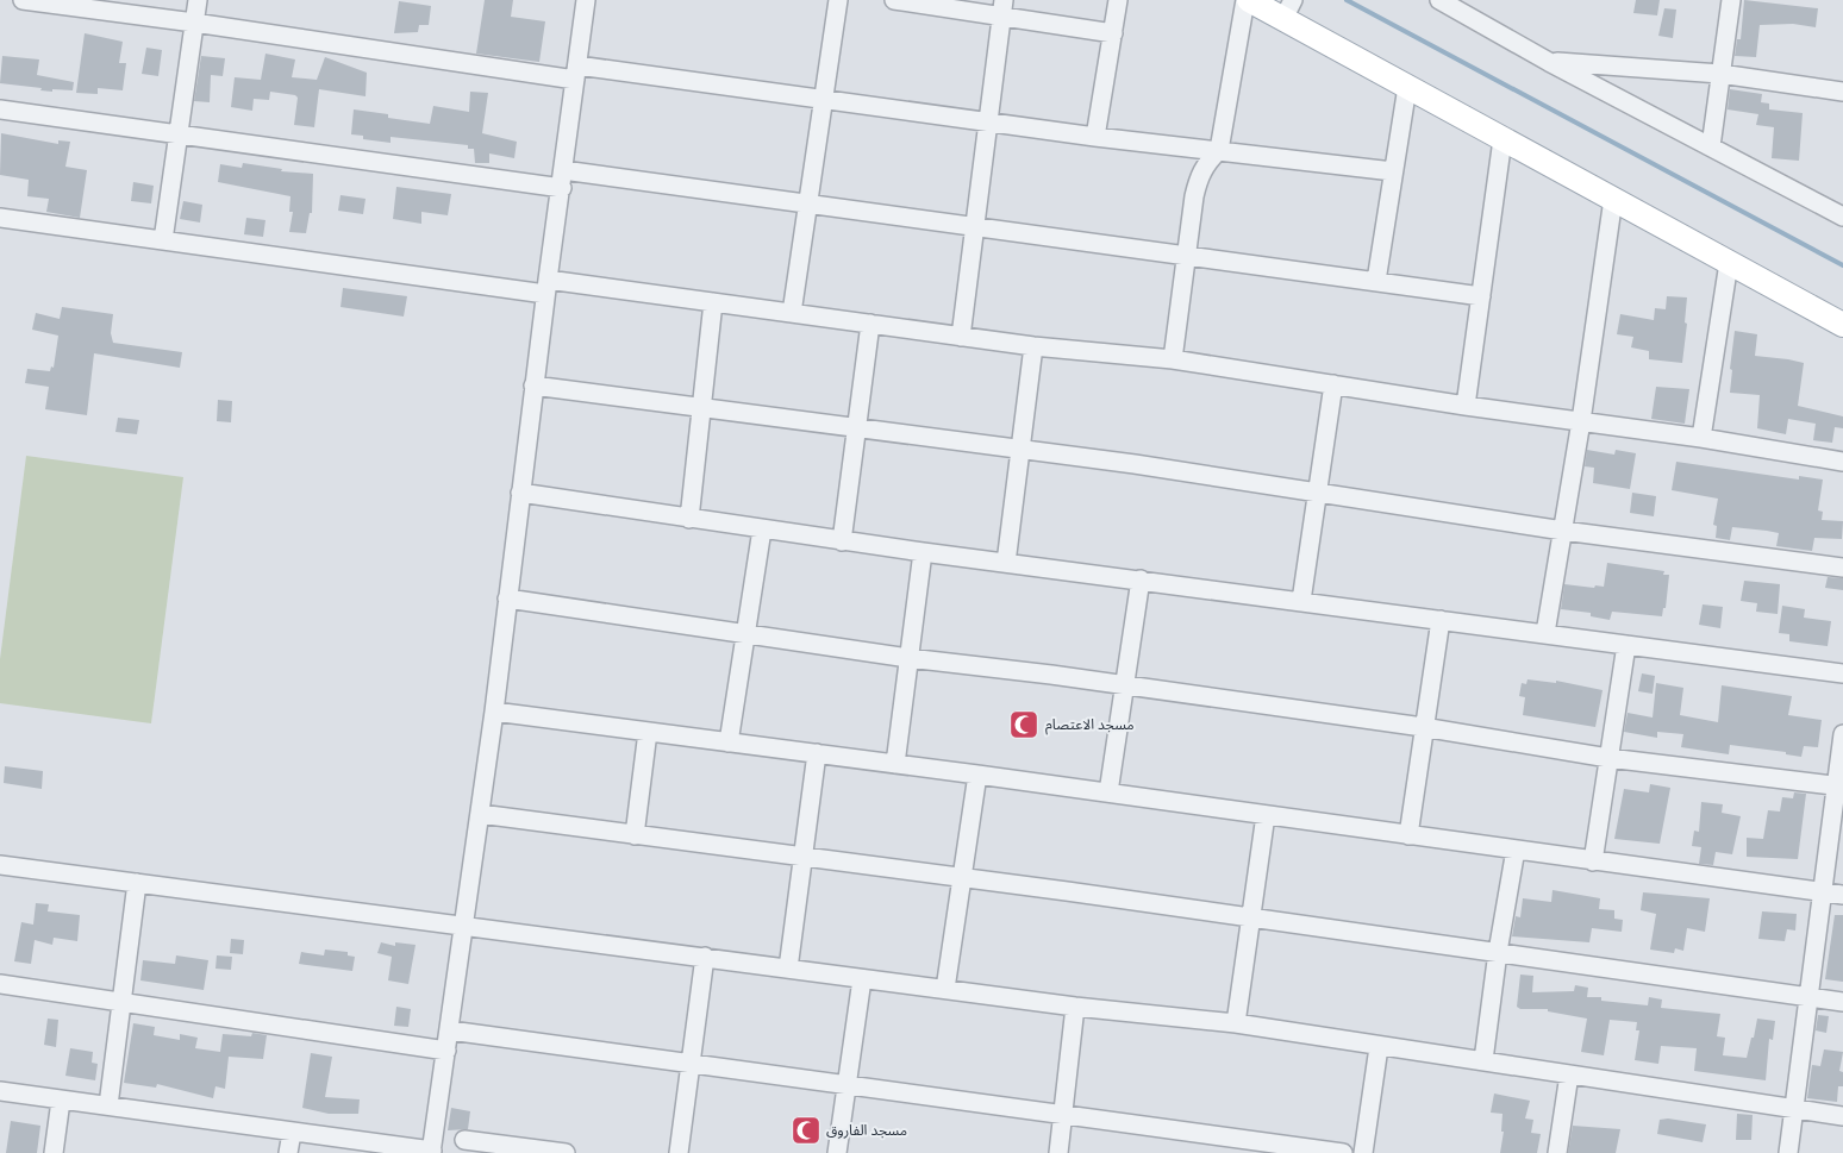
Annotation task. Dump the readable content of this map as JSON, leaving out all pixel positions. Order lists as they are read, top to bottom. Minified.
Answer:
{"places":{"mosque":["مسجد الاعتصام","مسجد الفاروق"]}}
